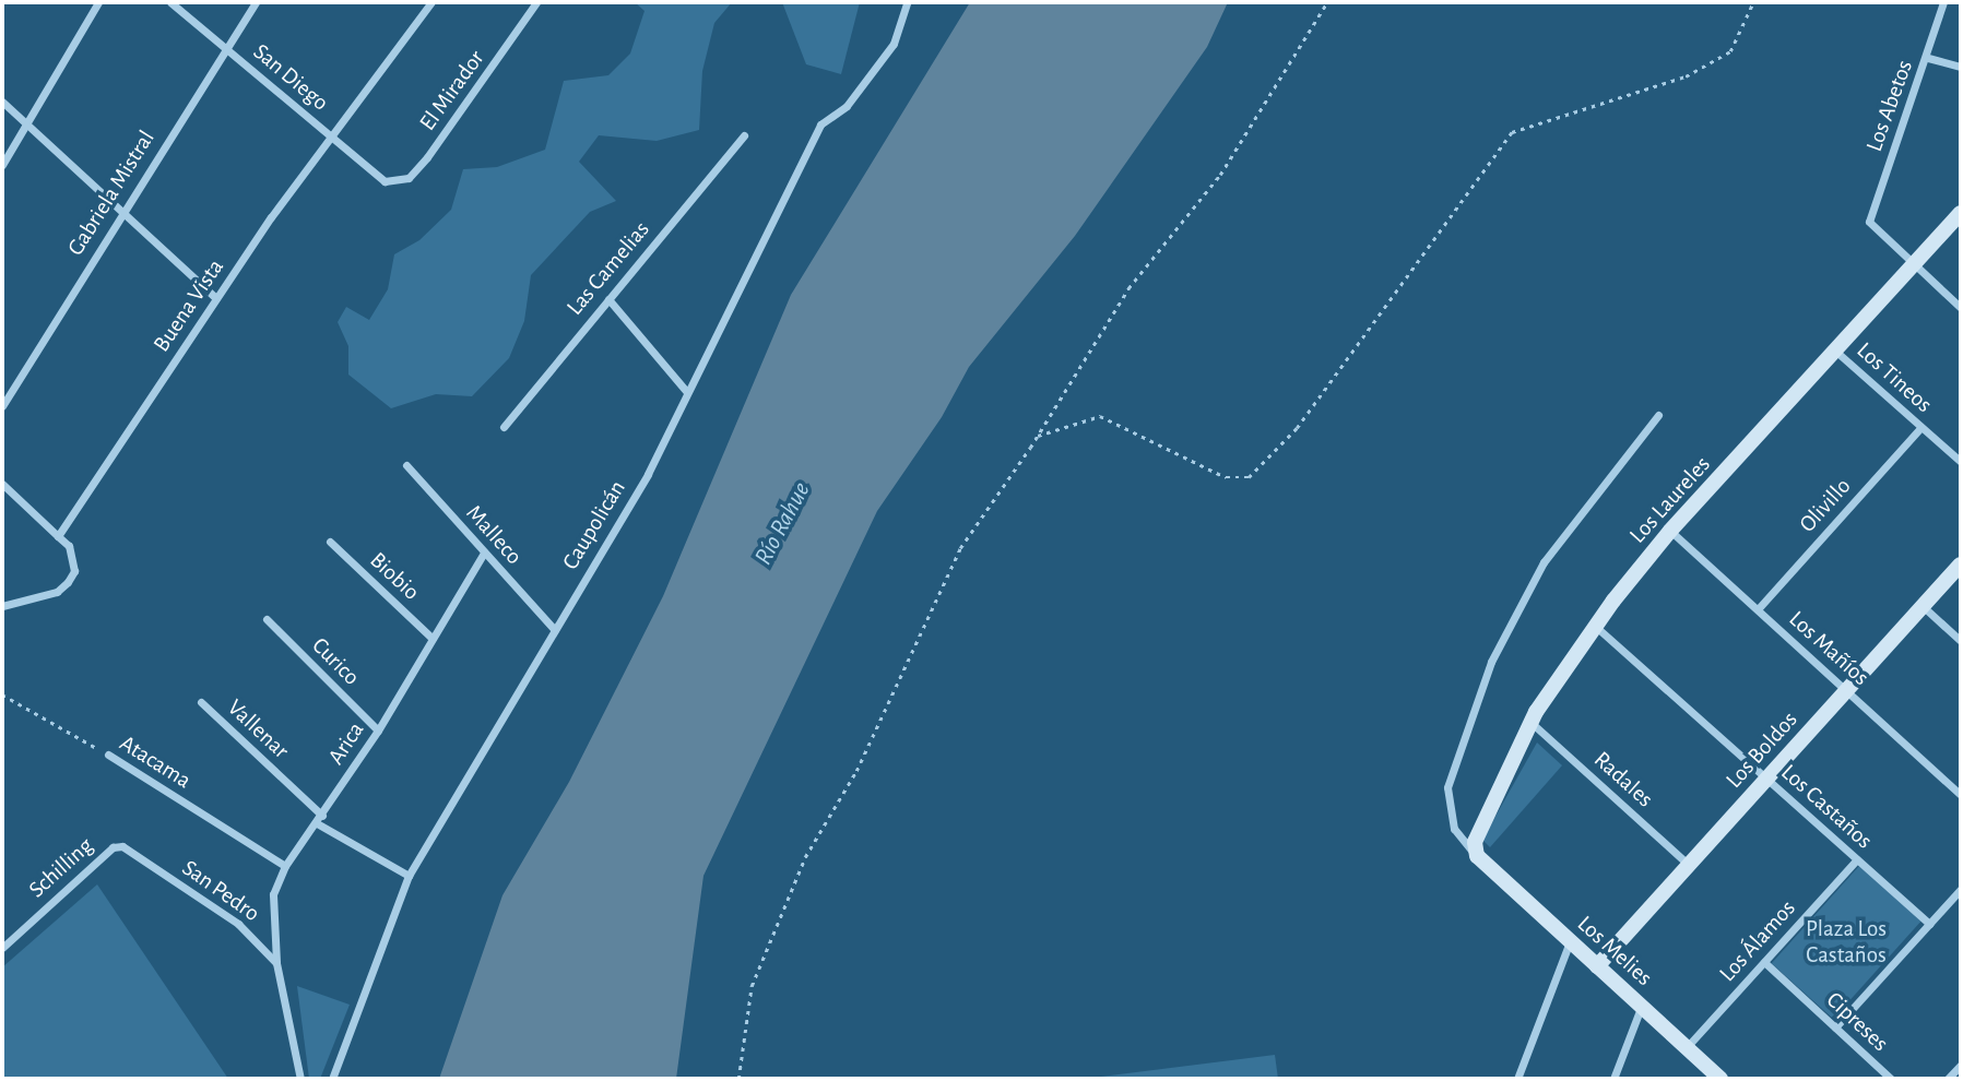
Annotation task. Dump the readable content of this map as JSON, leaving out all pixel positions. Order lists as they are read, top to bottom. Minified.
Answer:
{"streets":{"street":["San Diego","El Mirador","Los Abetos","Gabriela Mistral","Las Camelias","Buena Vista","Los Tineos","Los Laureles","Olivillo","Caupolicán","Malleco","Biobio","Los Mañíos","Curico","Vallenar","Arica","Los Boldos","Atacama","Radales","Los Castaños","Schilling","San Pedro","Los Álamos","Los Melies","Cipreses"]},"crossings":[["San Diego","El Mirador"],["San Diego","Gabriela Mistral"],["San Diego","Buena Vista"],["Los Abetos","Los Laureles"],["Los Tineos","Los Laureles"],["Los Tineos","Olivillo"],["Los Laureles","Los Mañíos"],["Los Laureles","Radales"],["Los Laureles","Los Castaños"],["Los Laureles","Los Melies"],["Olivillo","Los Mañíos"],["Caupolicán","Malleco"],["Caupolicán","Vallenar"],["Malleco","Arica"],["Biobio","Arica"],["Los Mañíos","Los Boldos"],["Curico","Arica"],["Vallenar","Arica"],["Arica","Atacama"],["Arica","San Pedro"],["Los Boldos","Radales"],["Los Boldos","Los Castaños"],["Los Boldos","Los Melies"],["Los Castaños","Los Álamos"],["Schilling","San Pedro"],["Los Álamos","Los Melies"],["Los Álamos","Cipreses"]],"water":["Río Rahue"],"parks":["Plaza Los Castaños"]}
